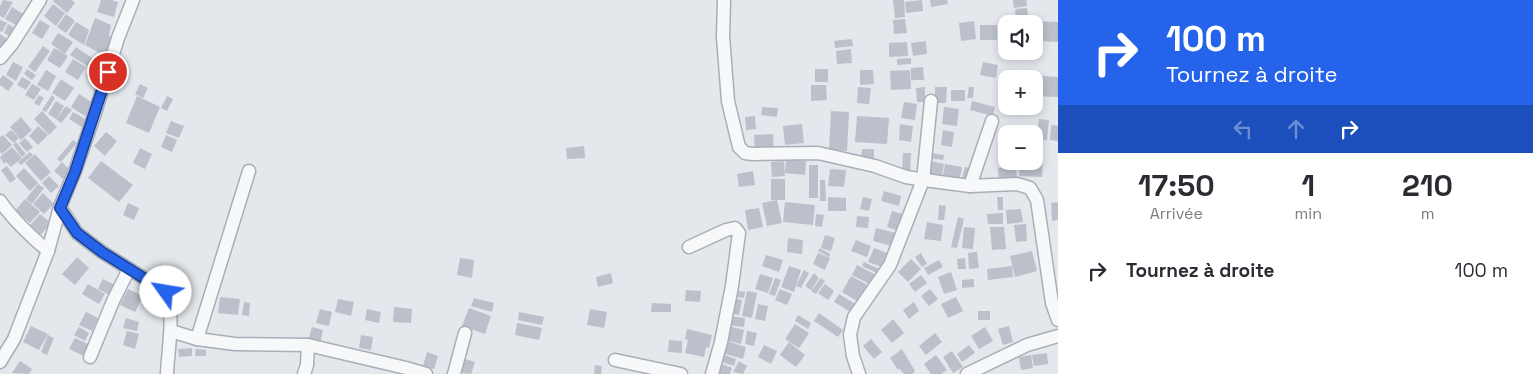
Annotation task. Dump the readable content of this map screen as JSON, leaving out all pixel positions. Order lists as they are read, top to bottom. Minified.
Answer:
{"page":{"turn":["100 m","Tournez à droite"],"map_buttons":["+","−"],"eta":["17:50","Arrivée","1","min","210","m"],"list":[{"name":"Tournez à droite","value":"100 m"}]}}
